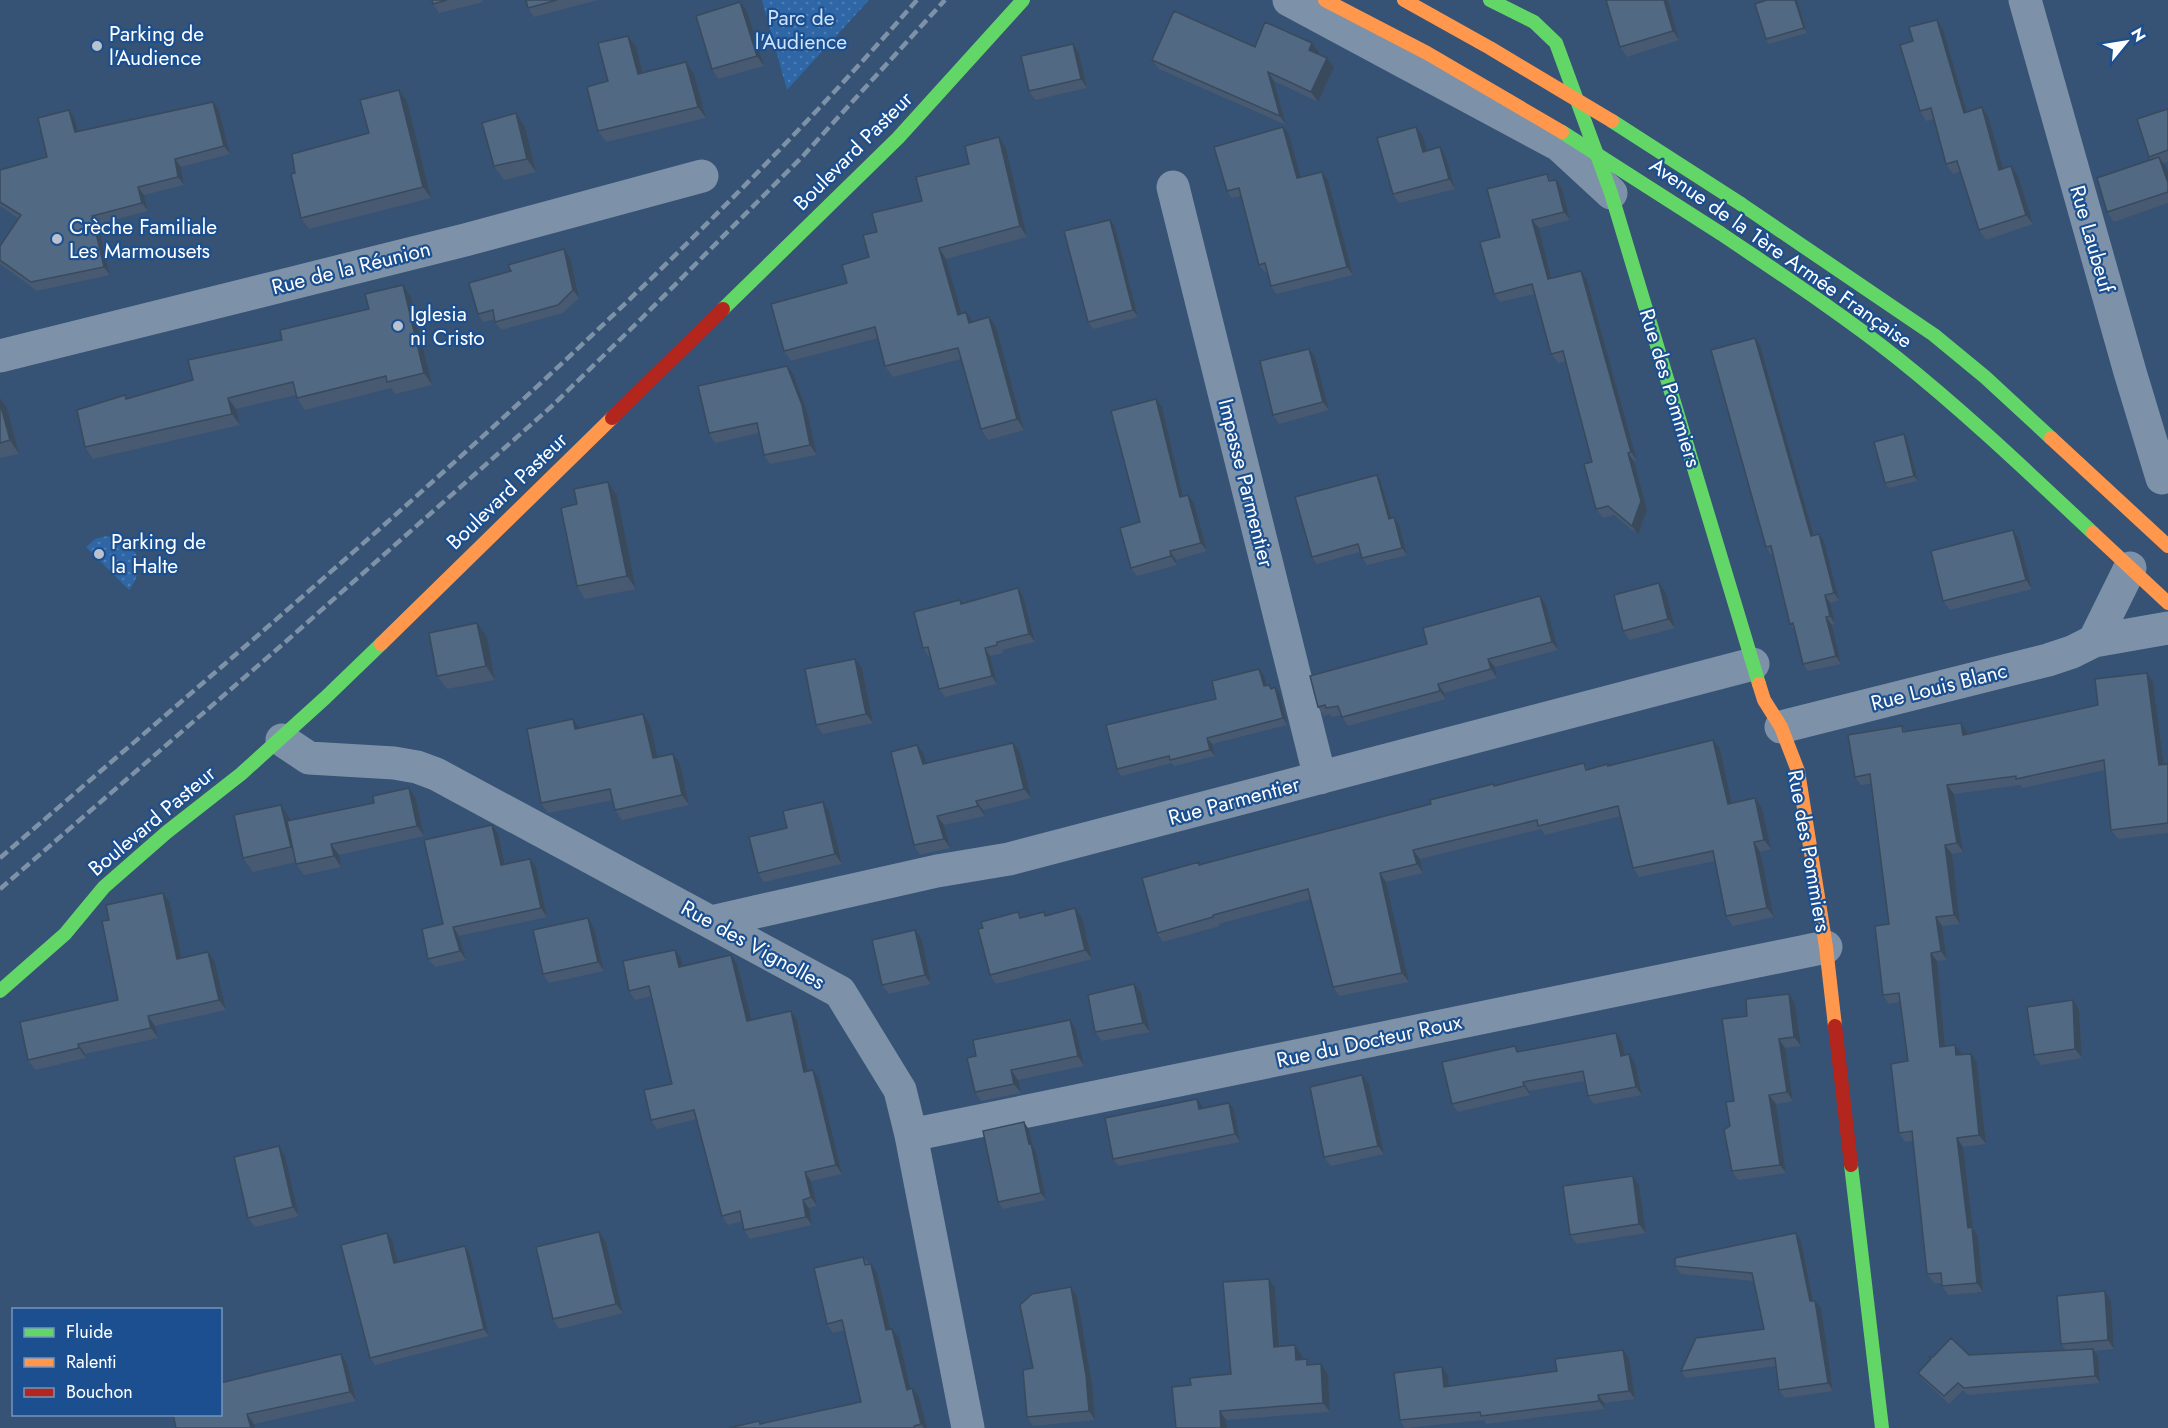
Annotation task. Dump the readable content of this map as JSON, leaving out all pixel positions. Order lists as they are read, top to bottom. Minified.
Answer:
{"streets":{"street":["Boulevard Pasteur","Rue Laubeuf","Avenue de la 1ère Armée Française","Rue de la Réunion","Rue des Pommiers","Impasse Parmentier","Rue Louis Blanc","Rue Parmentier","Rue des Vignolles","Rue du Docteur Roux"]},"crossings":[["Boulevard Pasteur","Rue des Vignolles"],["Rue des Pommiers","Rue Louis Blanc"],["Rue des Pommiers","Rue Parmentier"],["Rue des Pommiers","Rue du Docteur Roux"],["Impasse Parmentier","Rue Parmentier"],["Rue Parmentier","Rue des Vignolles"],["Rue des Vignolles","Rue du Docteur Roux"]],"parks":["Parc de l'Audience"],"places":["Parking de l'Audience","Crèche Familiale Les Marmousets","Iglesia ni Cristo","Parking de la Halte"],"legend":["Fluide","Ralenti","Bouchon"],"north":"top right"}
